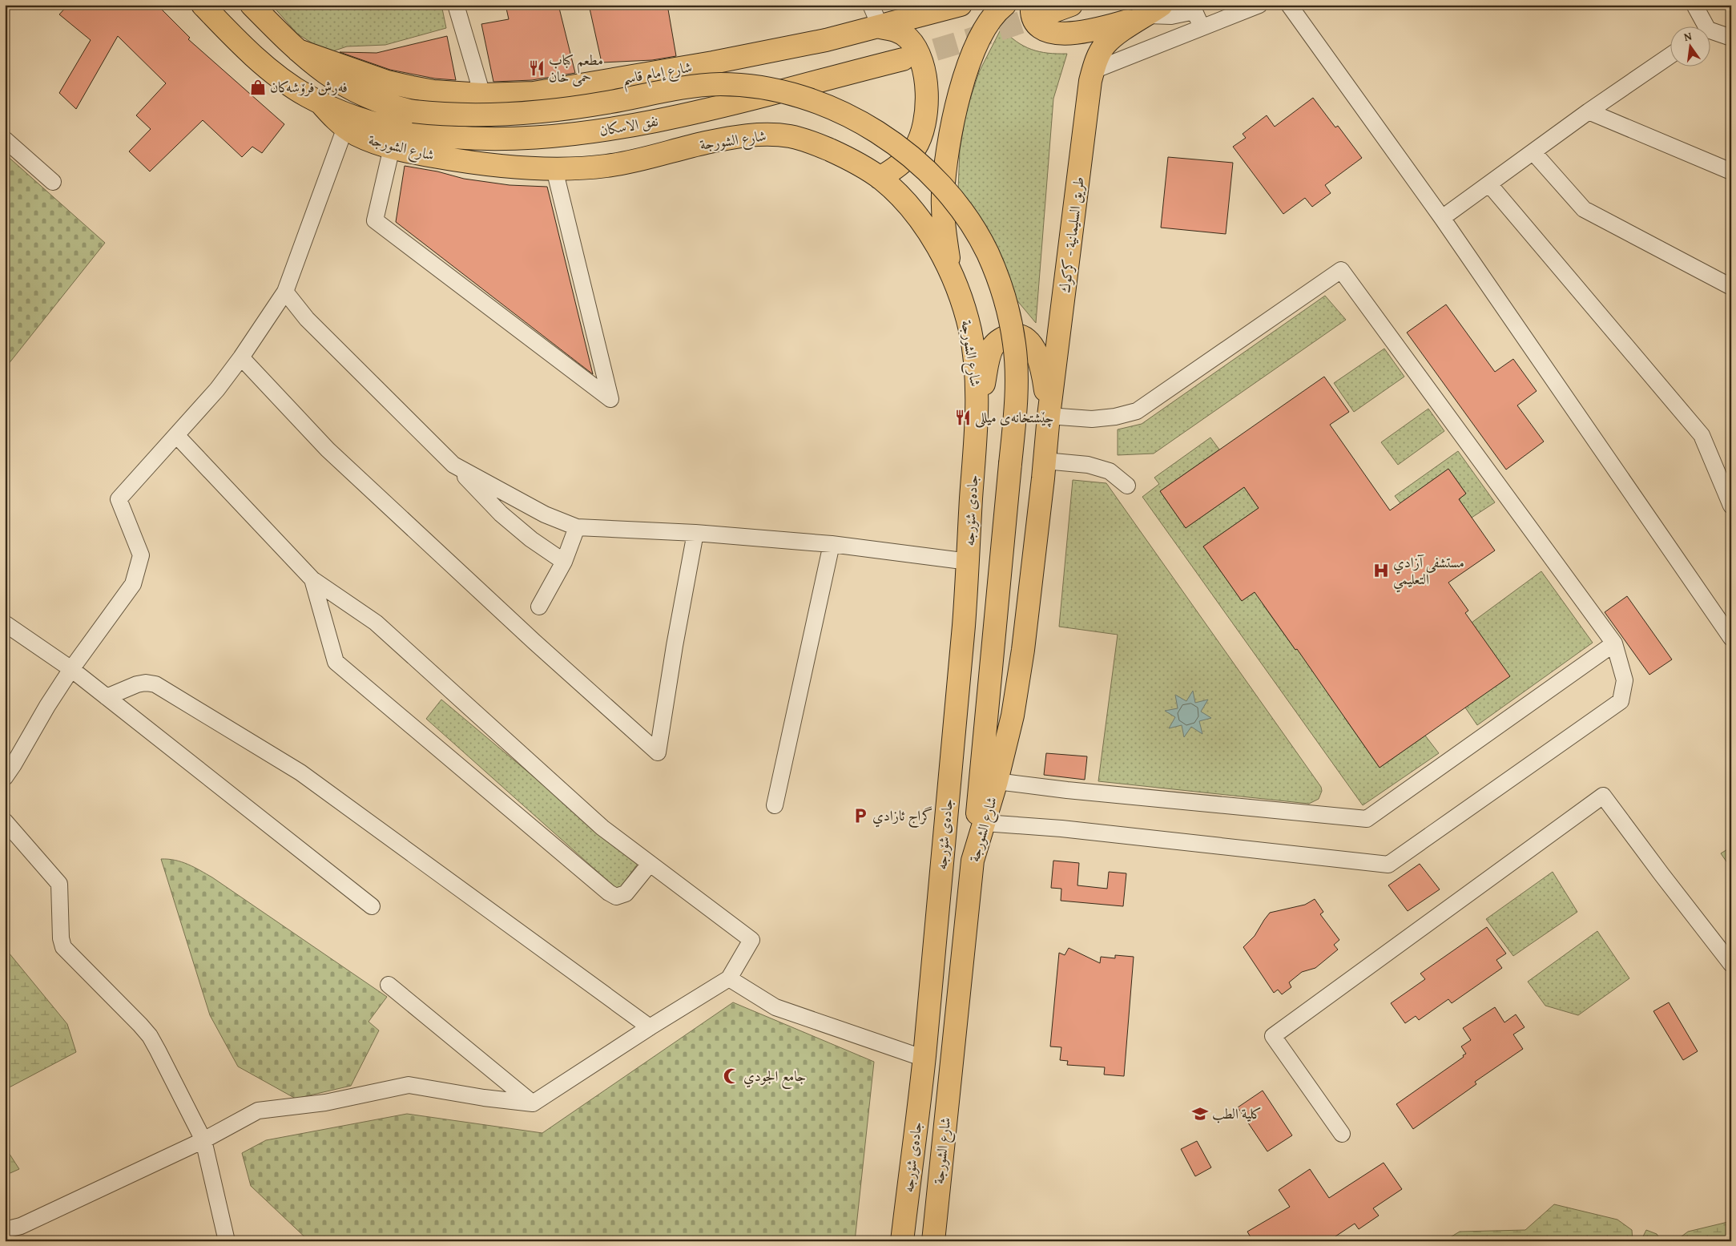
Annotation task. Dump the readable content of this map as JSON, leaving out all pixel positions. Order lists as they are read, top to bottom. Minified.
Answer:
{"streets":{"main road":["شارع إمام قاسم","نفق الاسكان","شارع الشورجة","طريق السليمانية - كركوك","جادەی شۆرجە"]},"crossings":[["نفق الاسكان","شارع الشورجة"],["شارع الشورجة","طريق السليمانية - كركوك"],["شارع الشورجة","جادەی شۆرجە"]],"places":{"restaurant":["مطعم كباب حمى خان","چێشتخانەی میللی"],"shop":["فەرش فرۆشەکان"],"hospital":["مستشفى آزادي التعليمي"],"parking":["گراج ئازادي"],"mosque":["جامع الجودي"],"school or university":["كلية الطب"]},"north":"top"}
